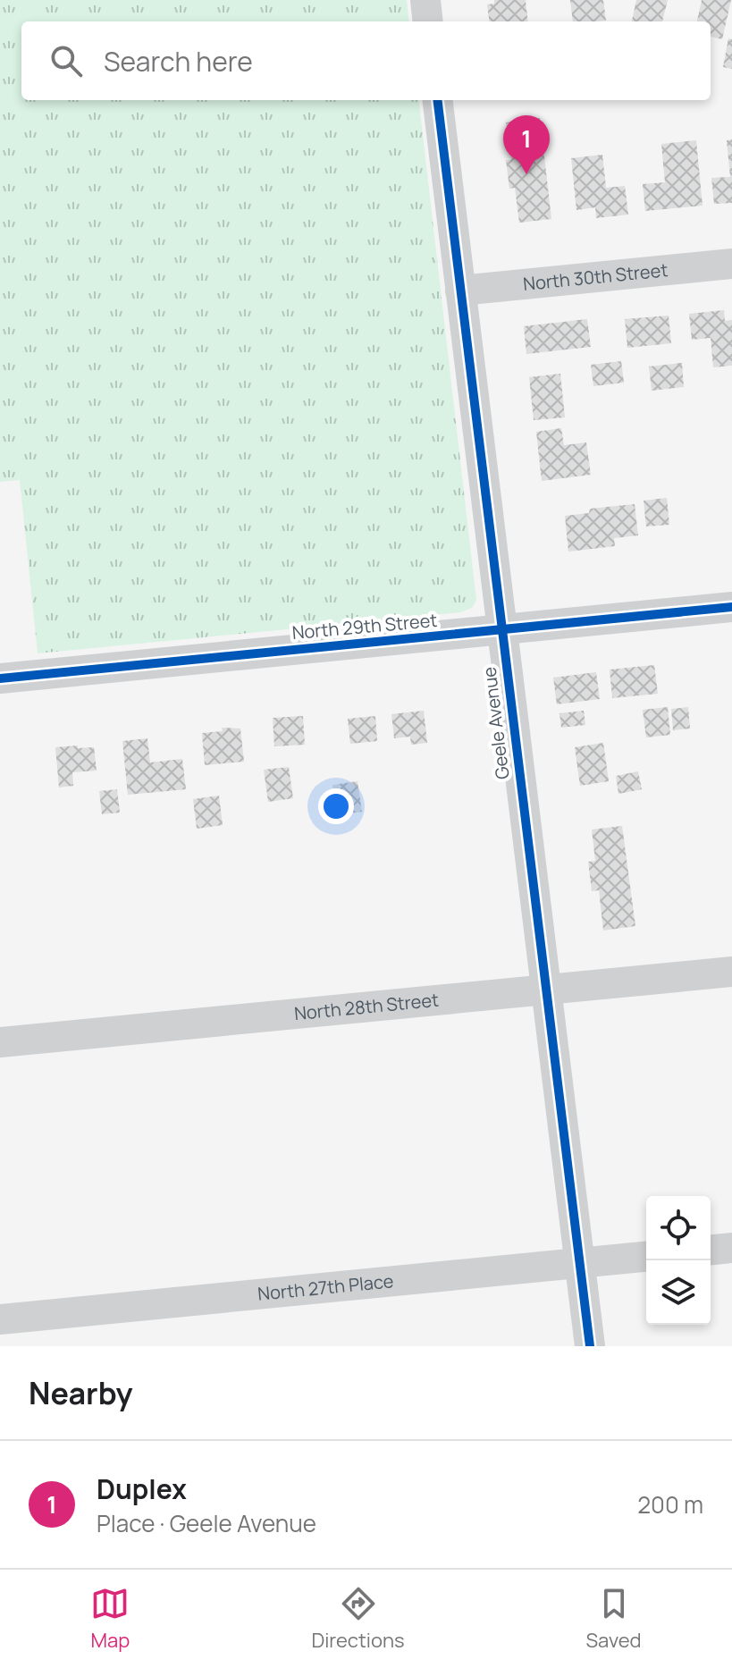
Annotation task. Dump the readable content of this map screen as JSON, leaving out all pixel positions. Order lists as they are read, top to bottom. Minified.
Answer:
{"streets":{"street":["North 30th Street","North 29th Street","Geele Avenue","North 28th Street","North 27th Place"]},"crossings":[["North 30th Street","Geele Avenue"],["North 29th Street","Geele Avenue"],["Geele Avenue","North 28th Street"],["Geele Avenue","North 27th Place"]],"page":{"search":"Search here","pins":"1","heading":"Nearby","list":[{"mark":"1","name":"Duplex","note":"Place · Geele Avenue","value":"200 m"}],"nav":["Map","Directions","Saved"]}}
